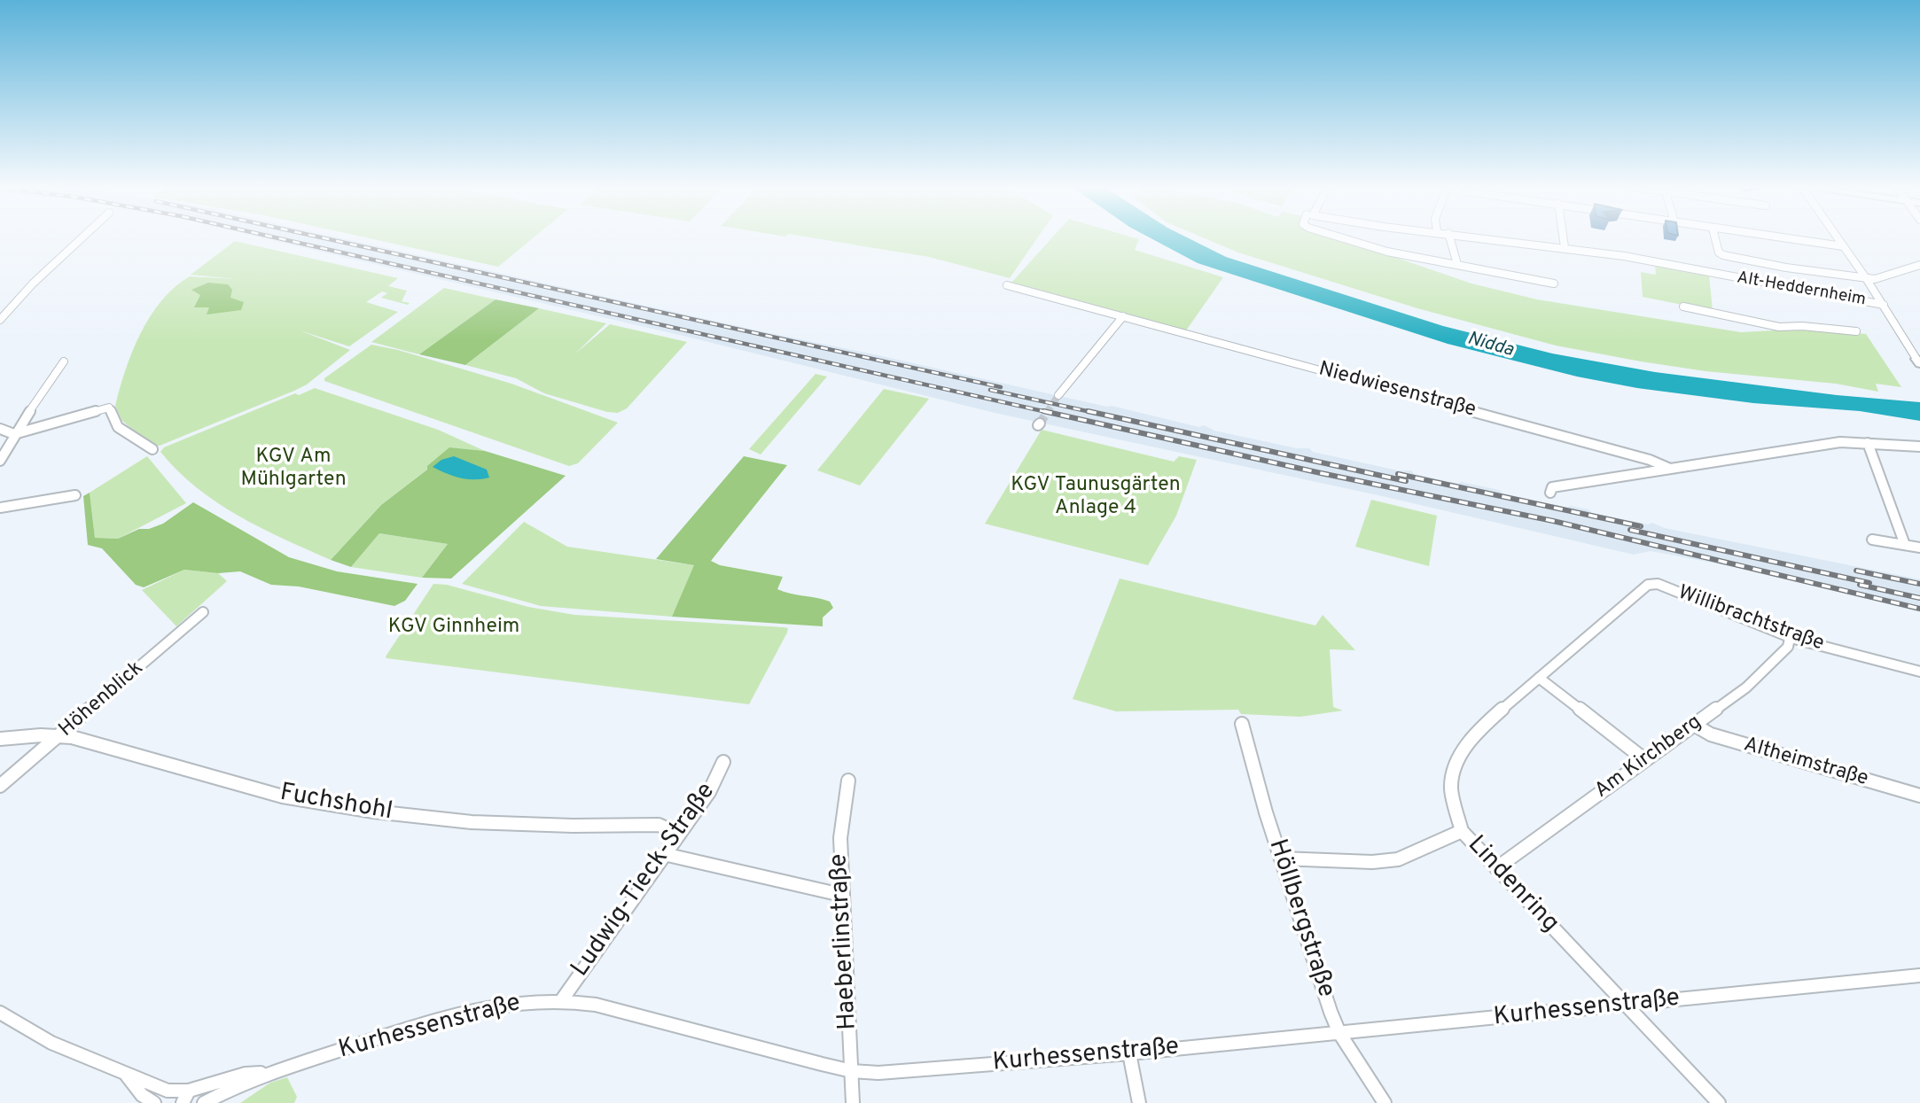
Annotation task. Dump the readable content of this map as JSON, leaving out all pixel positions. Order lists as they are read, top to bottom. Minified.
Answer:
{"streets":{"street":["Alt-Heddernheim","Niedwiesenstraße","Willibrachtstraße","Höhenblick","Am Kirchberg","Altheimstraße","Fuchshohl","Ludwig-Tieck-Straße","Lindenring","Höllbergstraße","Haeberlinstraße","Kurhessenstraße"]},"crossings":[["Willibrachtstraße","Am Kirchberg"],["Willibrachtstraße","Lindenring"],["Höhenblick","Fuchshohl"],["Am Kirchberg","Altheimstraße"],["Am Kirchberg","Lindenring"],["Fuchshohl","Ludwig-Tieck-Straße"],["Ludwig-Tieck-Straße","Kurhessenstraße"],["Lindenring","Kurhessenstraße"],["Höllbergstraße","Kurhessenstraße"],["Haeberlinstraße","Kurhessenstraße"]],"water":["Nidda"],"parks":["KGV Am Mühlgarten","KGV Taunusgärten Anlage 4","KGV Ginnheim"]}
